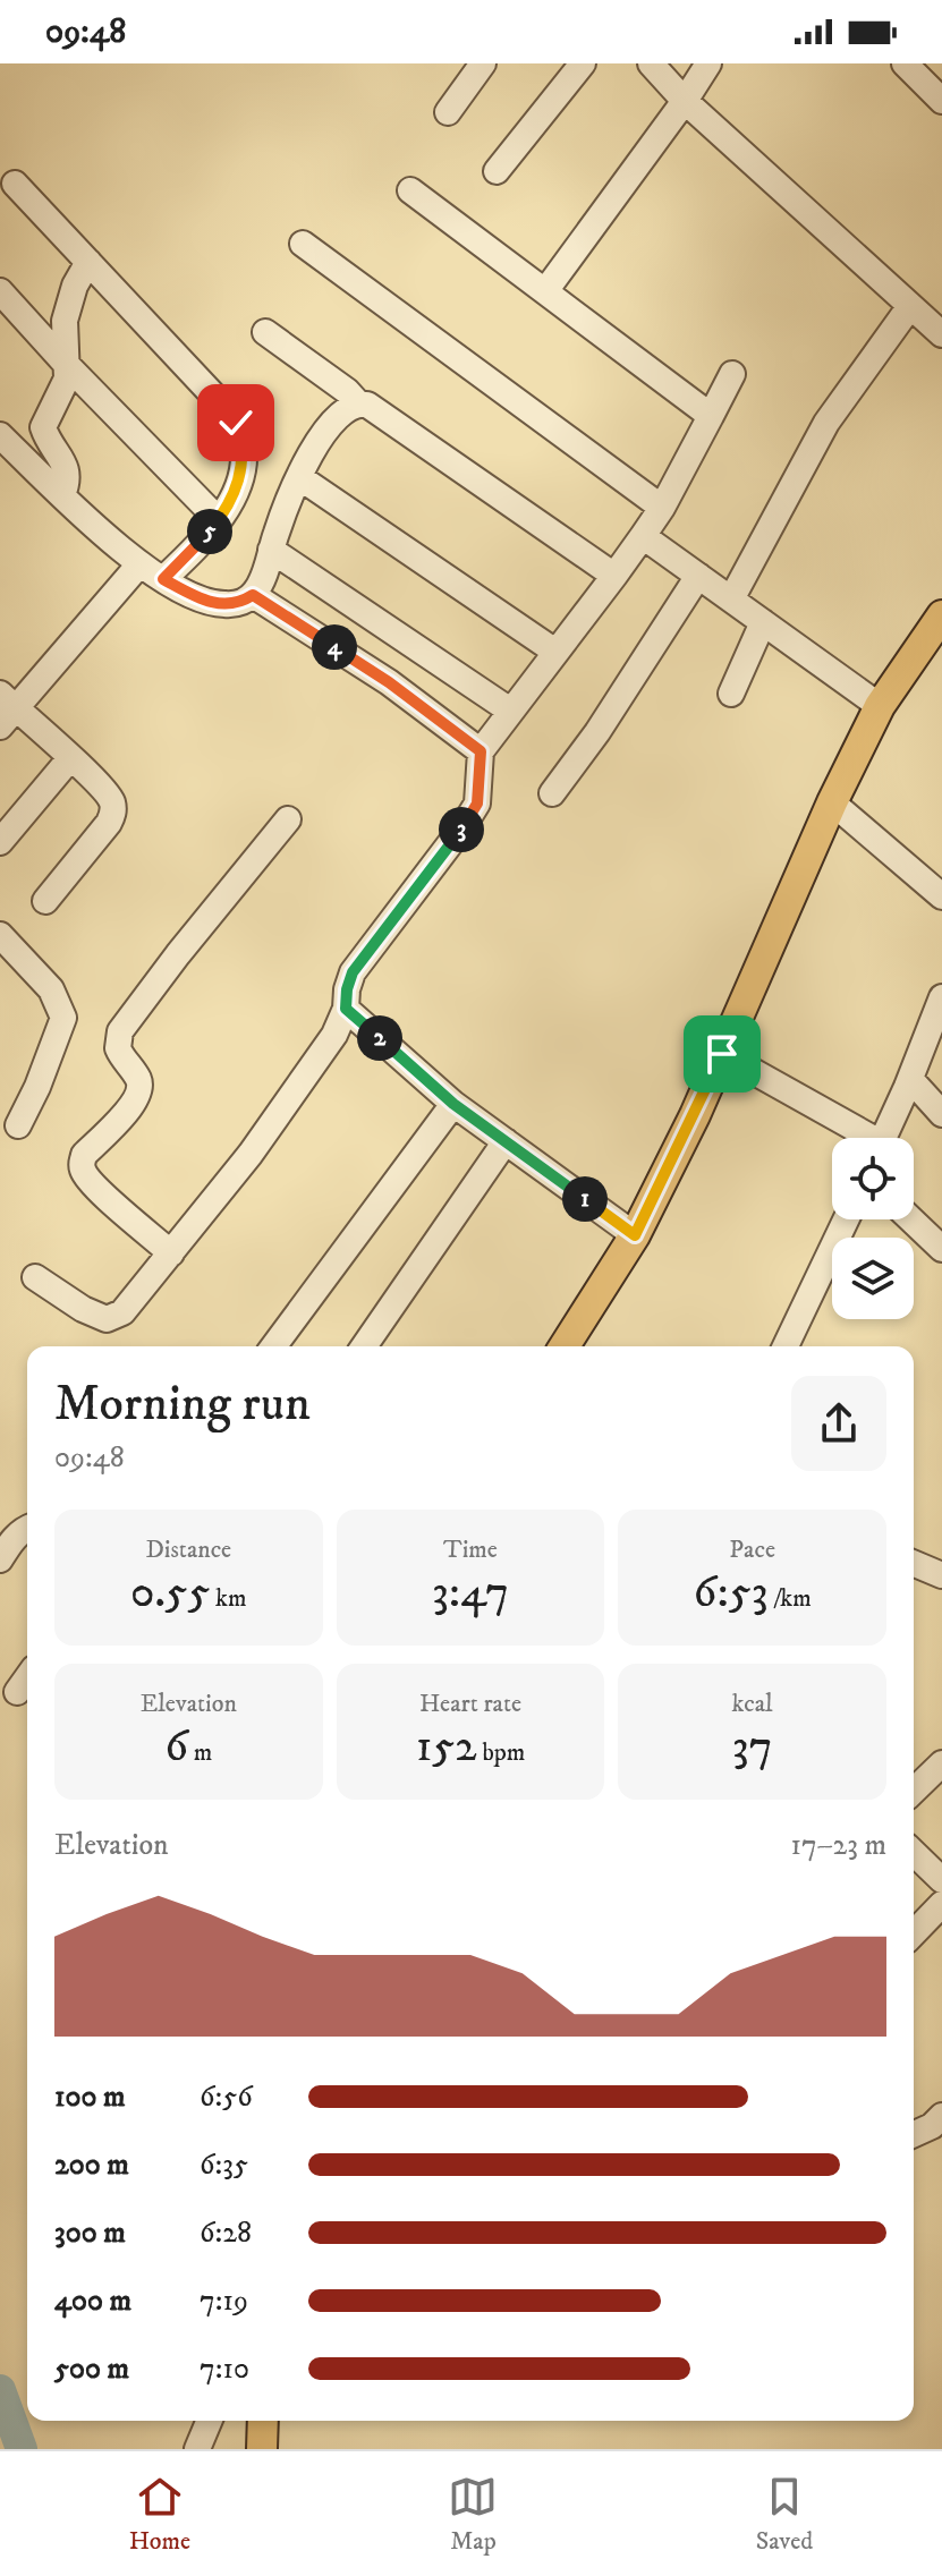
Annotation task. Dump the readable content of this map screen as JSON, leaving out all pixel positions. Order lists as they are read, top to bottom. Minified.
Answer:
{"page":{"status":"09:48","pins":["5","4","3","2","1"],"heading":["Morning run","09:48"],"stats":[["Distance","0.55 km"],["Time","3:47"],["Pace","6:53 /km"],["Elevation","6 m"],["Heart rate","152 bpm"],["kcal","37"]],"chart":["Elevation","17–23 m"],"list":[{"name":"100 m","note":"6:56"},{"name":"200 m","note":"6:35"},{"name":"300 m","note":"6:28"},{"name":"400 m","note":"7:19"},{"name":"500 m","note":"7:10"}],"tabs":["Home","Map","Saved"]}}
